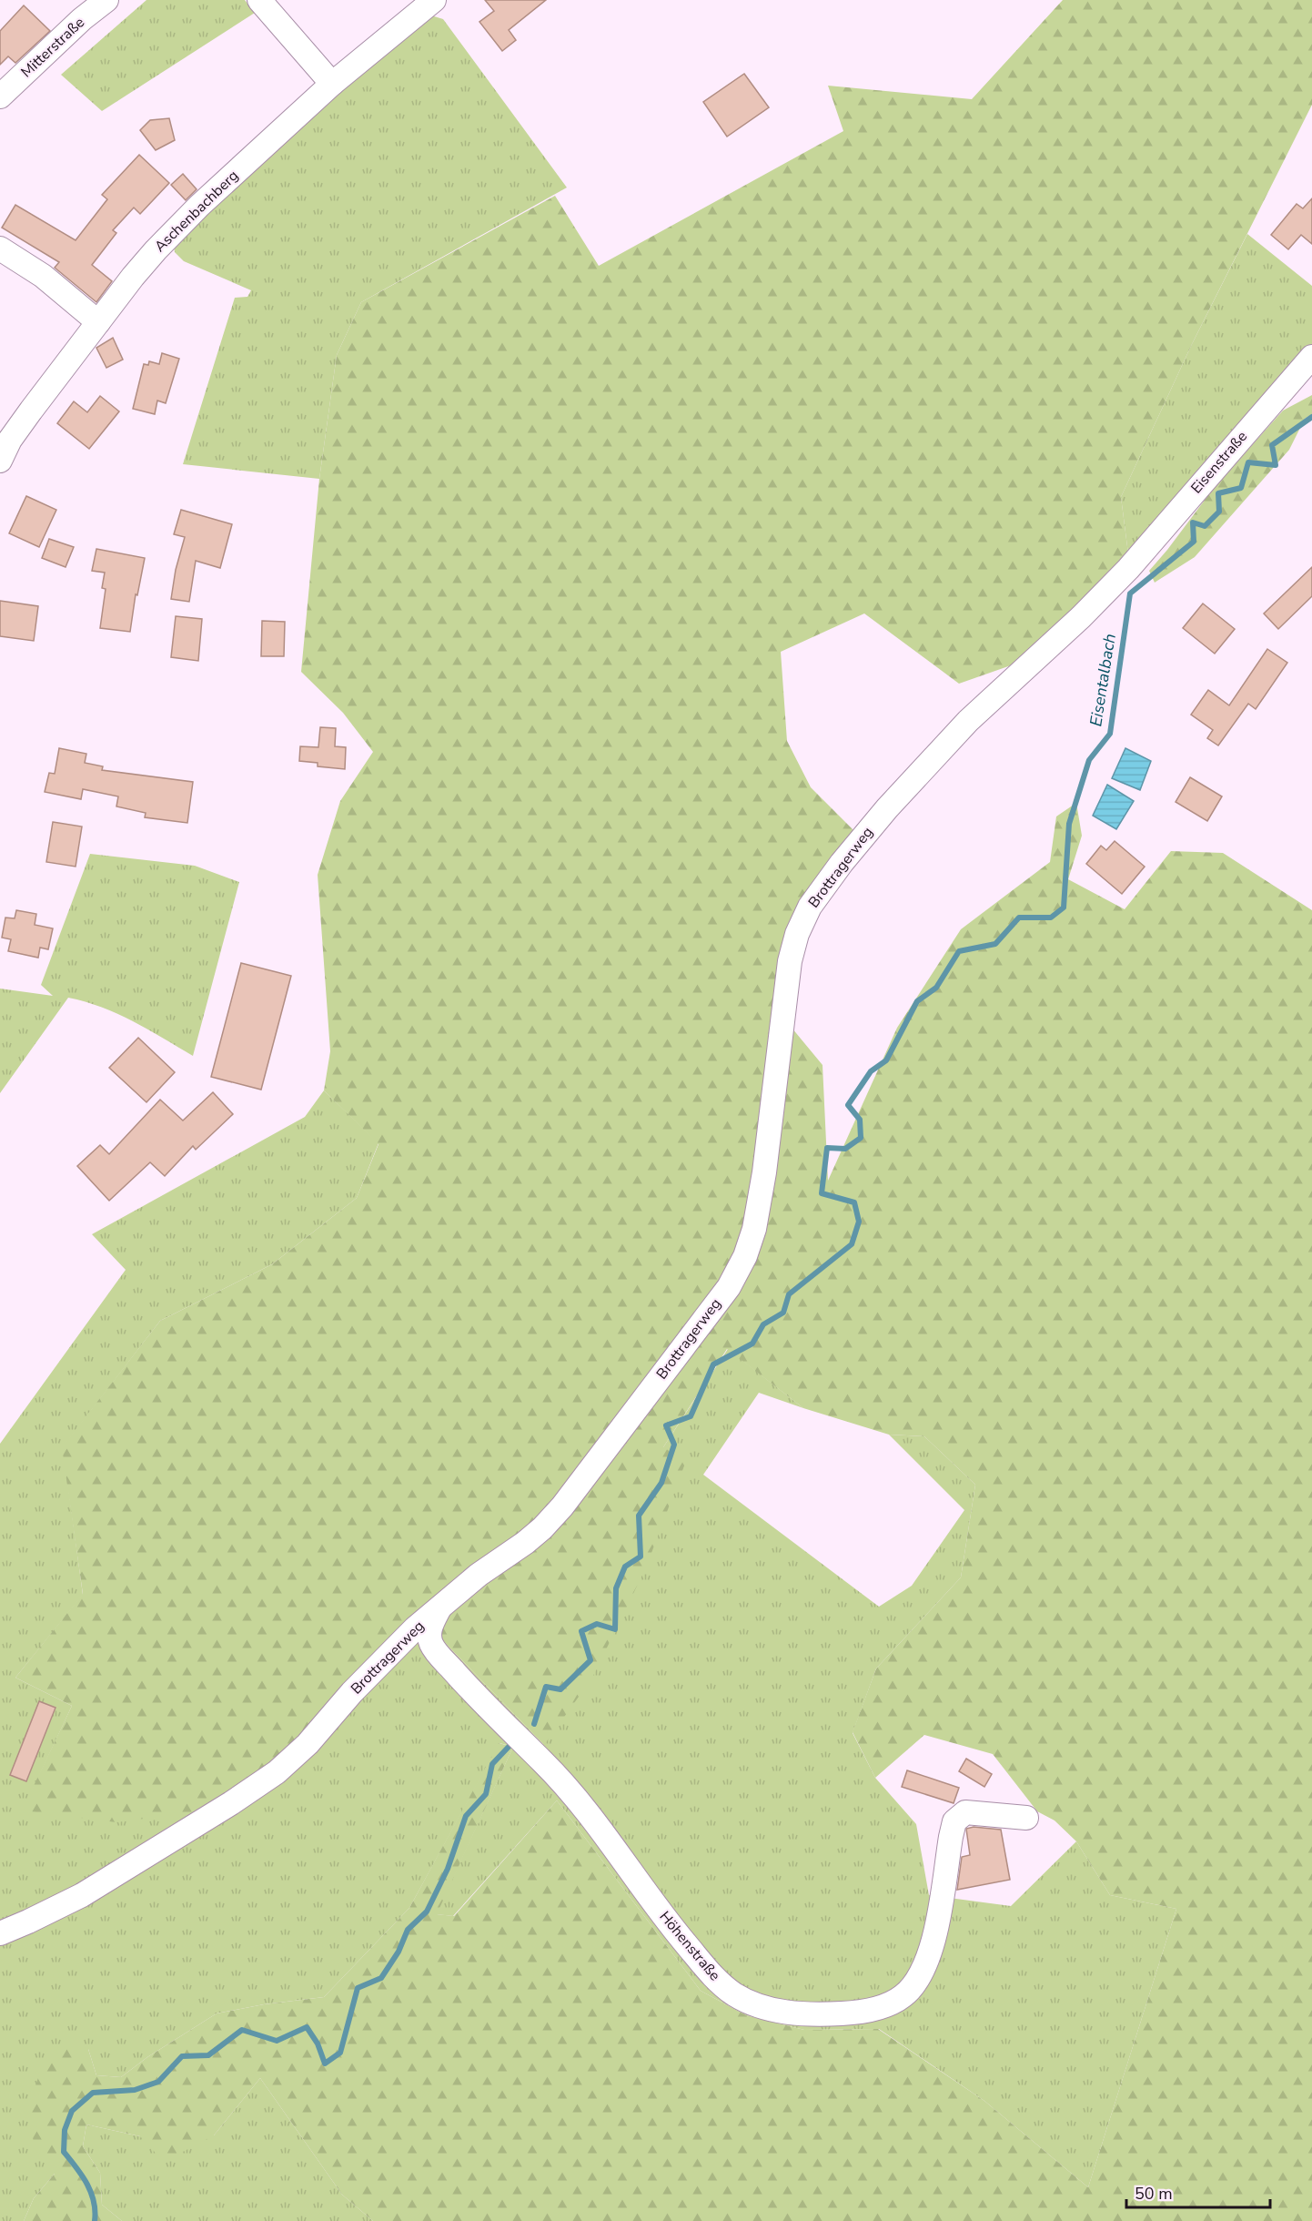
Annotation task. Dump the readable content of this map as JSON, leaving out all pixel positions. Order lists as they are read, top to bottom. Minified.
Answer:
{"streets":{"street":["Mitterstraße","Aschenbachberg","Eisenstraße","Brottragerweg","Höhenstraße"]},"crossings":[["Eisenstraße","Brottragerweg"],["Brottragerweg","Höhenstraße"]],"water":["Eisentalbach"],"scale_bar":"50 m"}
